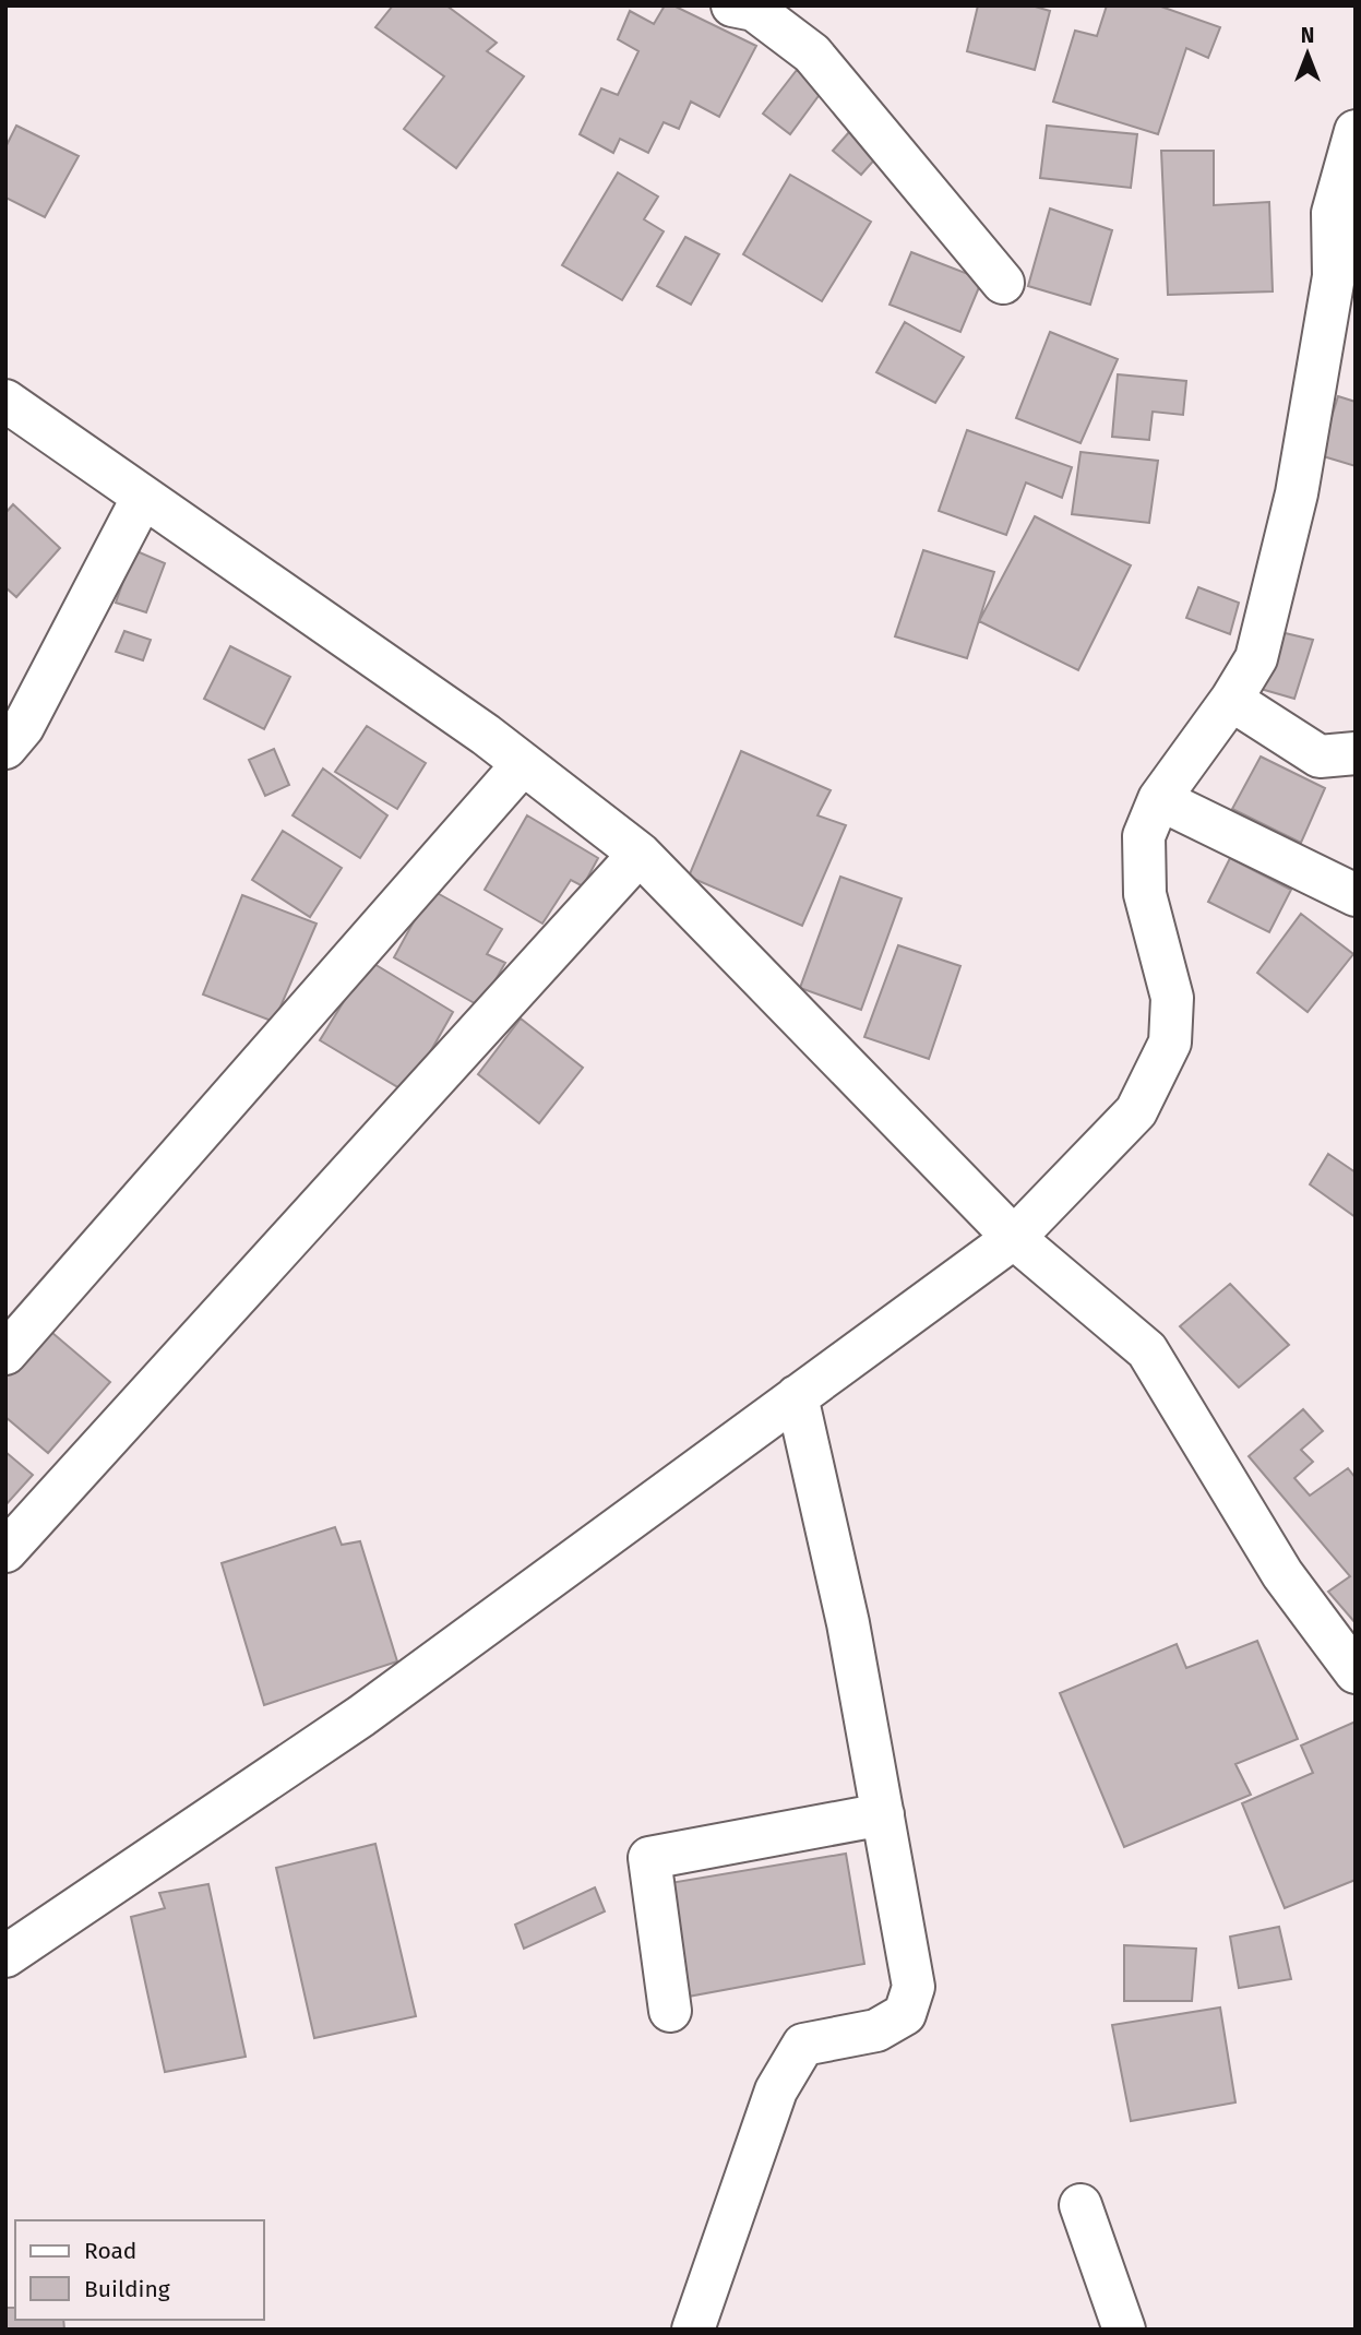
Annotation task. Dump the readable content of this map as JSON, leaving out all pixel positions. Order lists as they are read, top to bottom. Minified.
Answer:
{"legend":["Road","Building"],"north":"top"}
